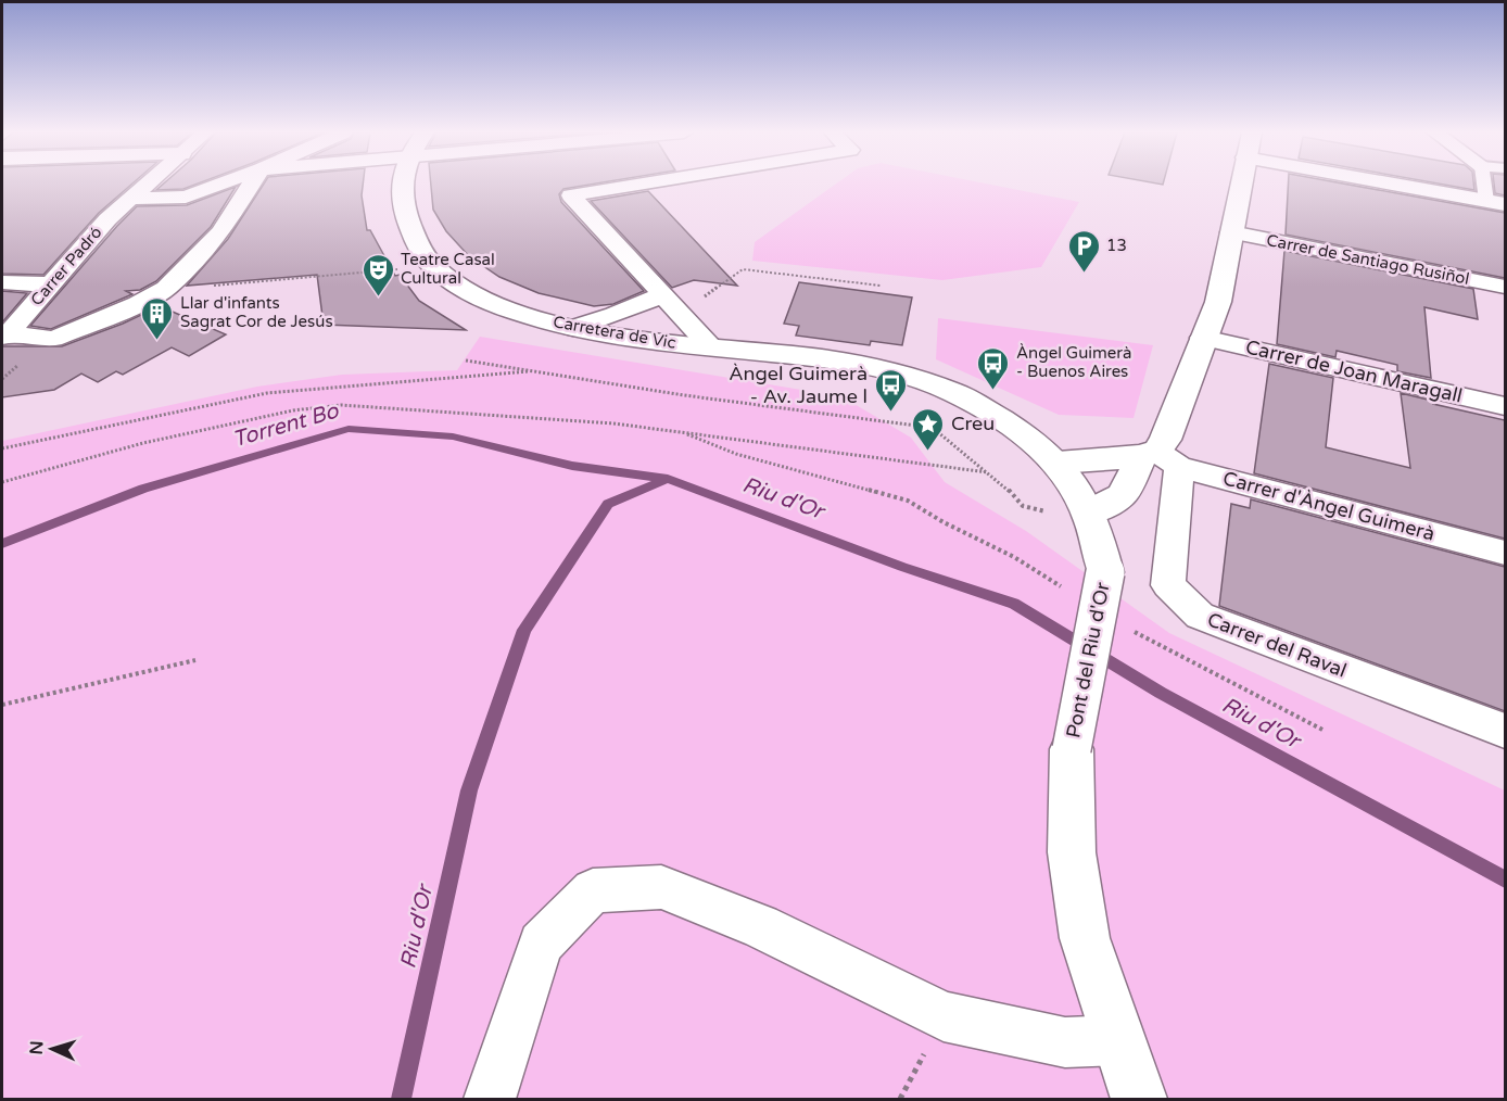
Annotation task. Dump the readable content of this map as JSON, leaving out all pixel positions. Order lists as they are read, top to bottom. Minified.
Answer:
{"streets":{"main road":["Carretera de Vic","Pont del Riu d'Or"],"street":["Carrer de Santiago Rusiñol","Carrer Padró","Carrer de Joan Maragall","Carrer d'Àngel Guimerà","Carrer del Raval"]},"crossings":[["Carretera de Vic","Pont del Riu d'Or"],["Carrer d'Àngel Guimerà","Carrer del Raval"]],"water":["Torrent Bo","Riu d'Or"],"places":{"parking":["13"],"theatre":["Teatre Casal Cultural"],"building":["Llar d'infants Sagrat Cor de Jesús"],"bus stop":["Àngel Guimerà - Buenos Aires","Àngel Guimerà - Av. Jaume l"],"place":["Creu"]},"north":"left"}
